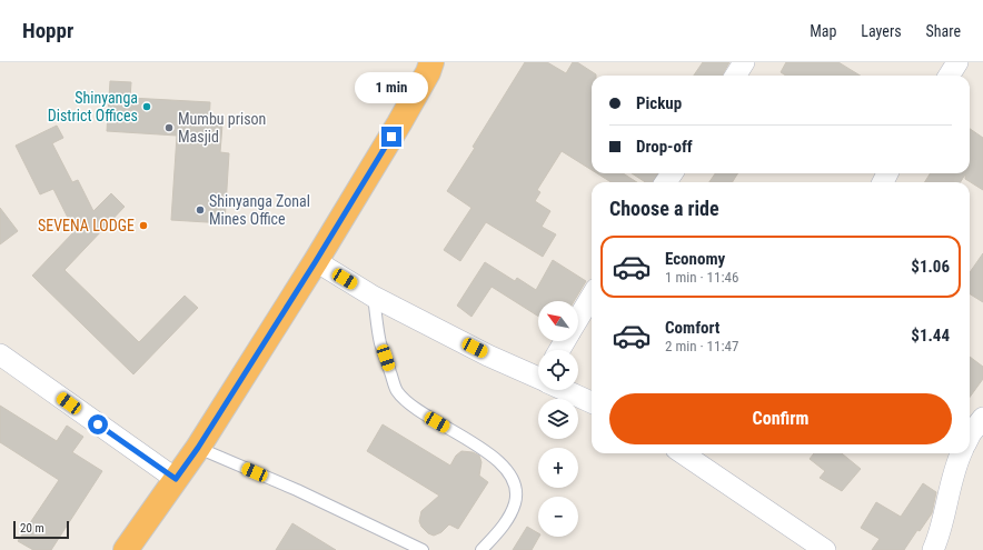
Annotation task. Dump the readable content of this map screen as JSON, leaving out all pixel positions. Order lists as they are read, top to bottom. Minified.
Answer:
{"places":["Shinyanga District Offices","Mumbu prison Masjid","Shinyanga Zonal Mines Office","SEVENA LODGE"],"scale_bar":"20 m","north":"top left","page":{"header":"Hoppr","nav":["Map","Layers","Share"],"bubble":"1 min","banner":["Pickup","Drop-off"],"heading":"Choose a ride","list":[{"name":"Economy","note":"1 min · 11:46","value":"$1.06"},{"name":"Comfort","note":"2 min · 11:47","value":"$1.44"}],"map_buttons":["+","−"],"buttons":"Confirm","scale":"20 m"}}
